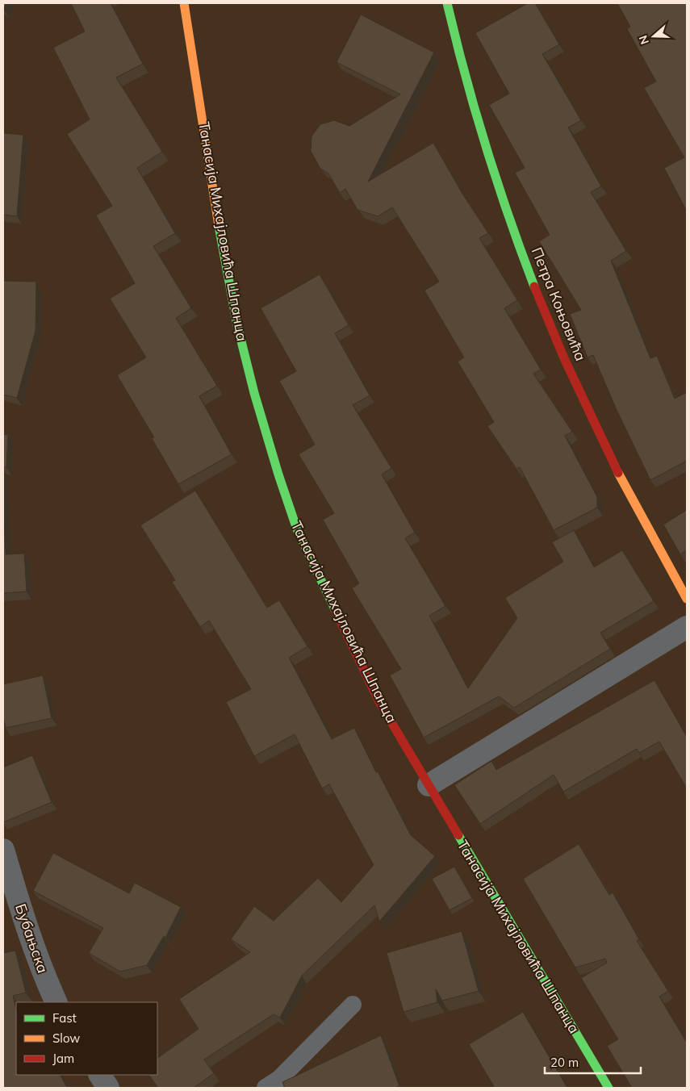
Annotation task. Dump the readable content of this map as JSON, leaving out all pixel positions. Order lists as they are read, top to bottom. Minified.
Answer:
{"streets":{"street":["Танасија Михајловића Шпанца","Петра Коњовића","Бубањска"]},"legend":["Fast","Slow","Jam"],"scale_bar":"20 m","north":"left"}
